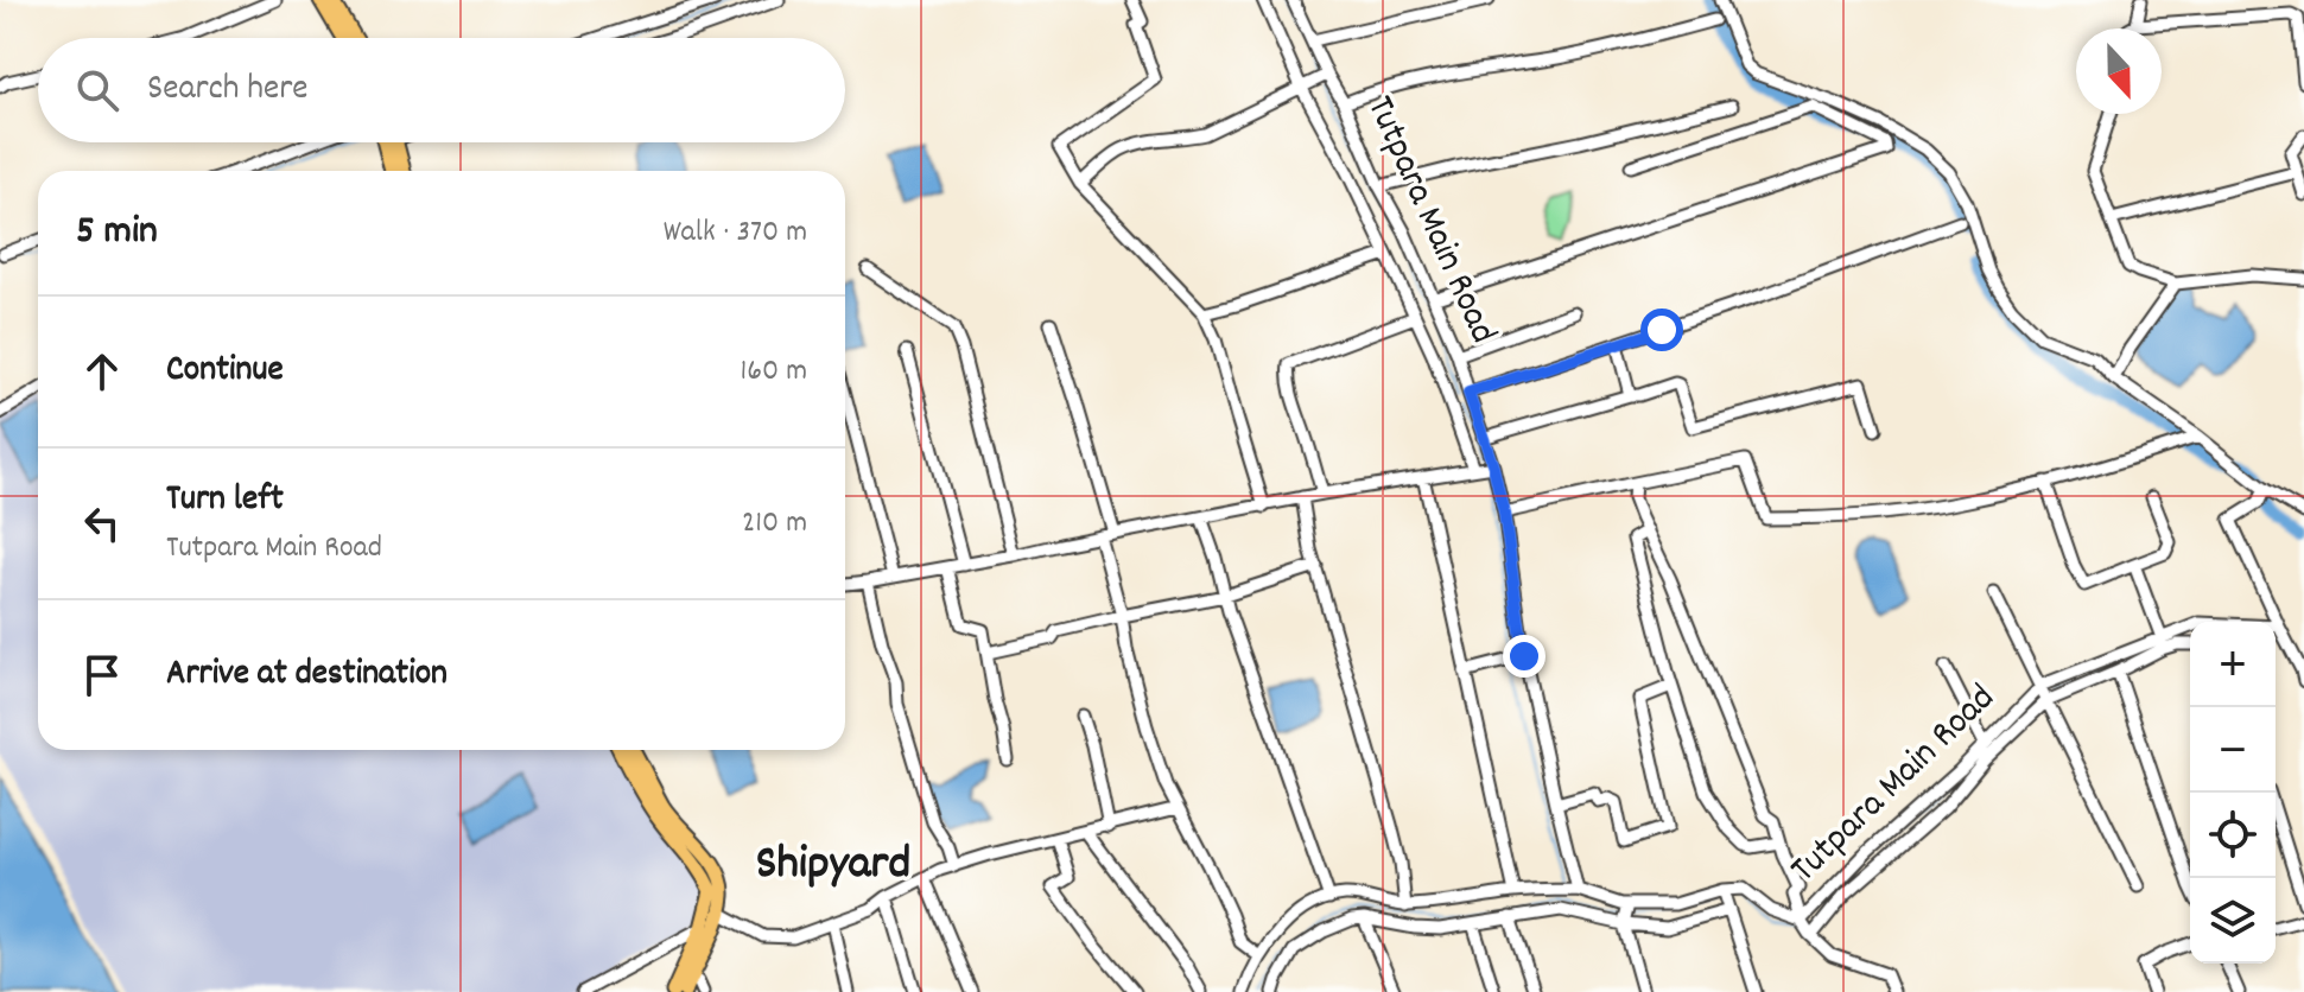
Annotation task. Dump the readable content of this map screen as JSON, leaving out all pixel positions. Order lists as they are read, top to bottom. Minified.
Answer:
{"streets":{"street":["Tutpara Main Road"]},"districts":["Shipyard"],"north":"bottom","page":{"search":"Search here","heading":["5 min","Walk · 370 m"],"list":[["Continue","160 m"],["Turn left","Tutpara Main Road","210 m"],"Arrive at destination"],"map_buttons":["+","−"]}}
